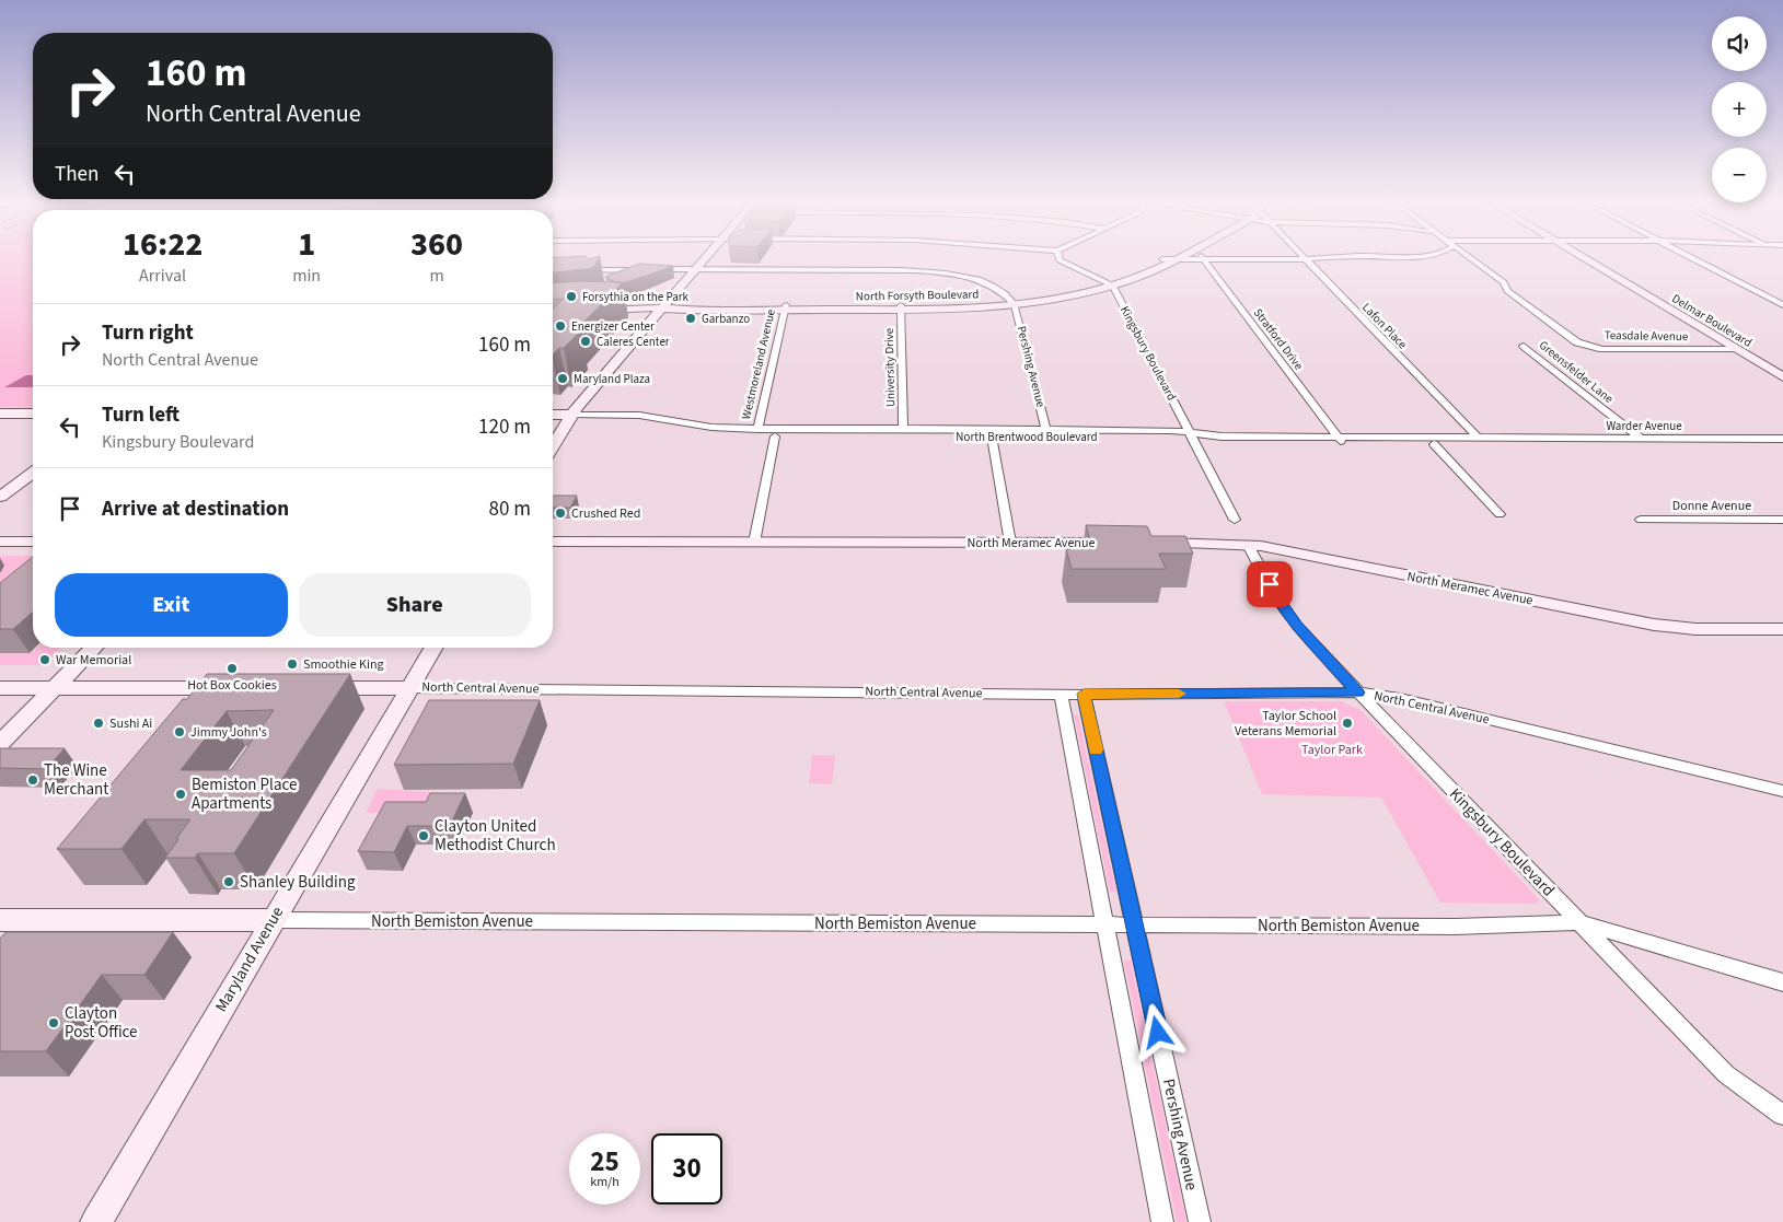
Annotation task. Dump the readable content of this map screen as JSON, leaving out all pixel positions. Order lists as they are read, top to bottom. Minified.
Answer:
{"streets":{"main road":["Maryland Avenue"],"street":["North Forsyth Boulevard","Delmar Boulevard","Lafon Place","Teasdale Avenue","Stratford Drive","Kingsbury Boulevard","Westmoreland Avenue","Pershing Avenue","University Drive","Greensfelder Lane","Warder Avenue","North Brentwood Boulevard","Donne Avenue","North Meramec Avenue","North Central Avenue","North Bemiston Avenue"]},"crossings":[["North Forsyth Boulevard","Kingsbury Boulevard"],["North Forsyth Boulevard","Westmoreland Avenue"],["North Forsyth Boulevard","Pershing Avenue"],["North Forsyth Boulevard","University Drive"],["Delmar Boulevard","Teasdale Avenue"],["Lafon Place","Warder Avenue"],["Lafon Place","North Brentwood Boulevard"],["Stratford Drive","North Brentwood Boulevard"],["Kingsbury Boulevard","North Brentwood Boulevard"],["Kingsbury Boulevard","North Meramec Avenue"],["Kingsbury Boulevard","North Central Avenue"],["Kingsbury Boulevard","North Bemiston Avenue"],["Westmoreland Avenue","North Brentwood Boulevard"],["Pershing Avenue","North Brentwood Boulevard"],["Pershing Avenue","North Central Avenue"],["Pershing Avenue","North Bemiston Avenue"],["University Drive","North Brentwood Boulevard"],["Greensfelder Lane","Warder Avenue"],["Warder Avenue","North Brentwood Boulevard"],["North Central Avenue","Maryland Avenue"],["North Bemiston Avenue","Maryland Avenue"]],"parks":["Taylor Park"],"places":["Forsythia on the Park","Garbanzo","Energizer Center","Caleres Center","Maryland Plaza","Crushed Red","War Memorial","Smoothie King","Hot Box Cookies","Sushi Ai","Taylor School Veterans Memorial","Jimmy John's","The Wine Merchant","Bemiston Place Apartments","Clayton United Methodist Church","Shanley Building","Clayton Post Office"],"page":{"map_buttons":["+","−"],"turn":["160 m","North Central Avenue"],"then":"Then","eta":["16:22","Arrival","1","min","360","m"],"list":[{"name":"Turn right","note":"North Central Avenue","value":"160 m"},{"name":"Turn left","note":"Kingsbury Boulevard","value":"120 m"},{"name":"Arrive at destination","value":"80 m"}],"buttons":["Exit","Share"],"speed":"25 km/h","limit":"30"}}
